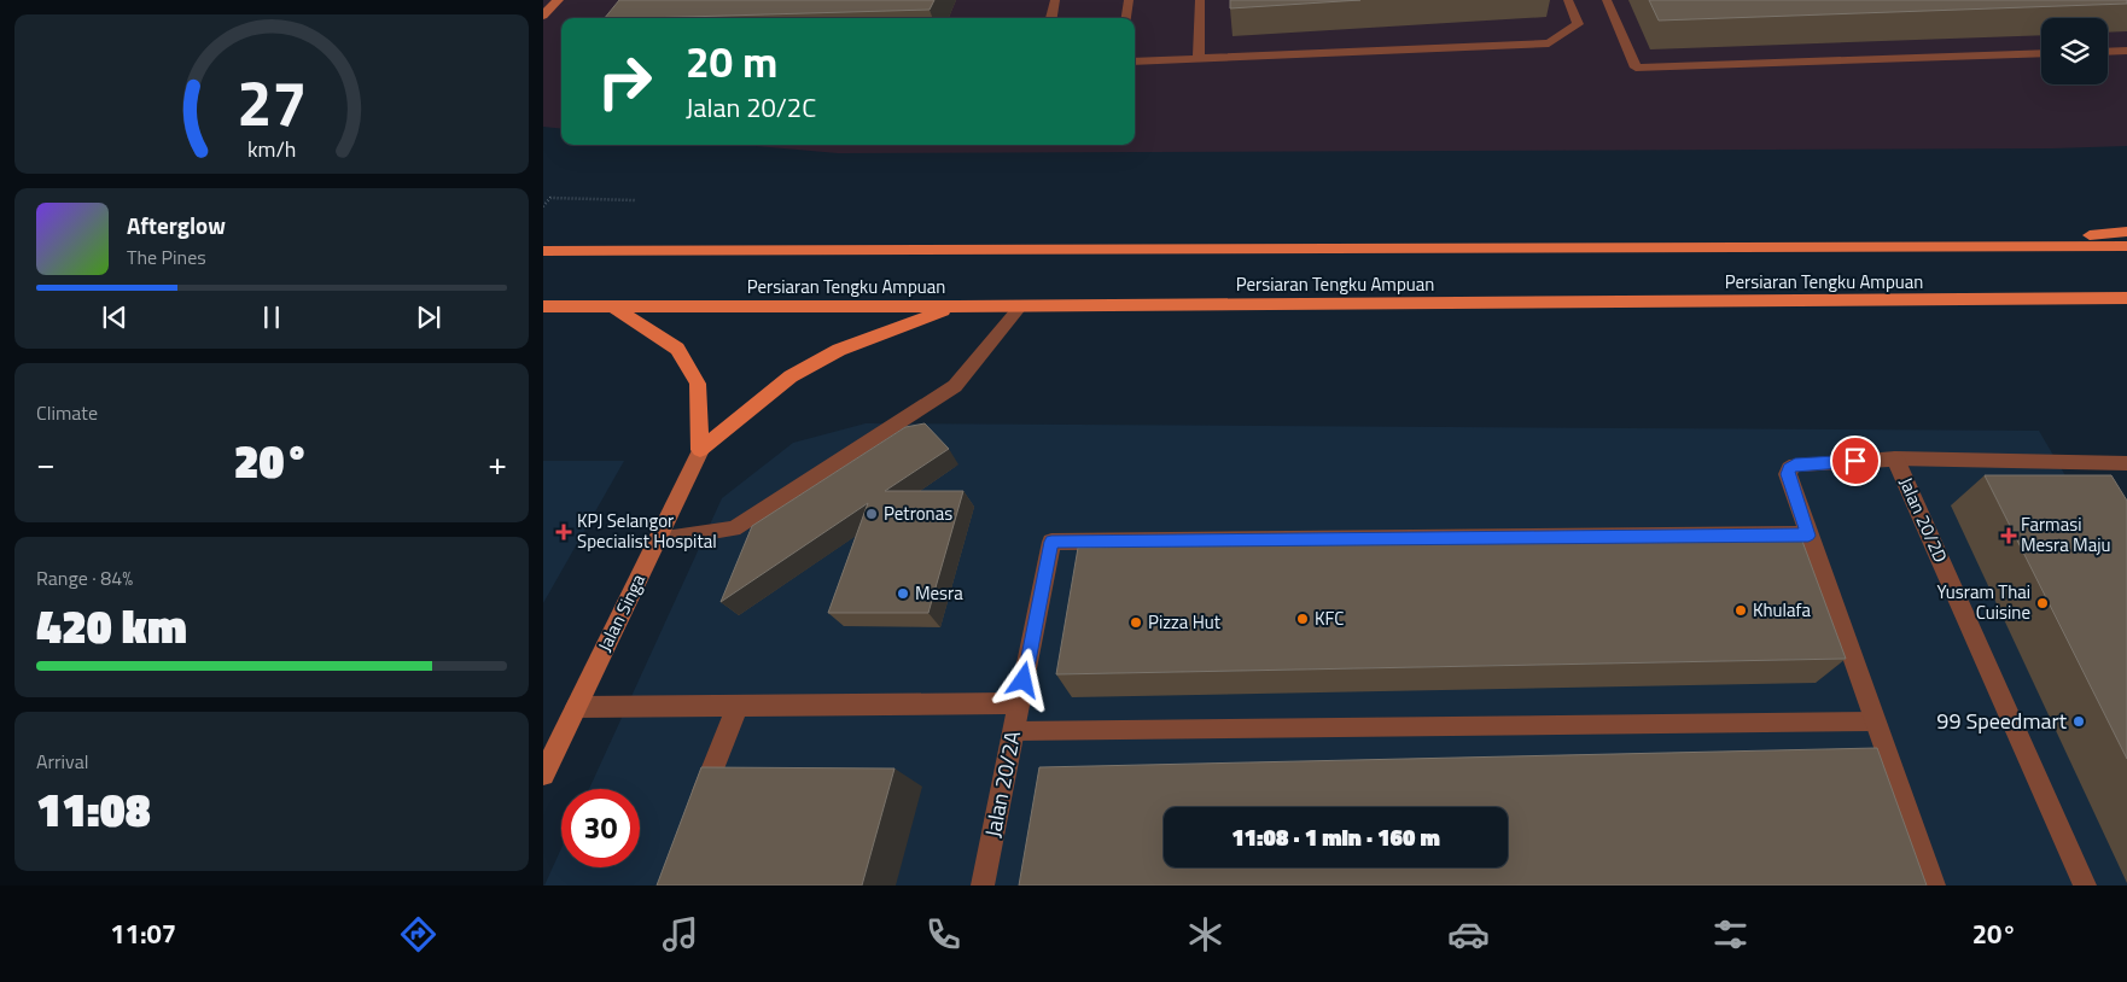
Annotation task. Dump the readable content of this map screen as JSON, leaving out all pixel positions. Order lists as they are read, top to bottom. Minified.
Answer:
{"streets":{"main road":["Persiaran Tengku Ampuan"],"street":["Jalan 20/2D","Jalan Singa","Jalan 20/2A"]},"crossings":[["Jalan 20/2D","Jalan 20/2A"]],"places":{"other":["Petronas","Mesra","Yusram Thai Cuisine","Khulafa","KFC","Pizza Hut","99 Speedmart"],"health":["KPJ Selangor Specialist Hospital","Farmasi Mesra Maju"]},"page":{"turn":["20 m","Jalan 20/2C"],"song":["Afterglow","The Pines"],"tile":["Climate",["Range · 84%","420 km"],["Arrival","11:08"]],"heat":["−","20°","+"],"limit":"30","trip":"11:08 · 1 min · 160 m","tabs":["11:07","20°"],"gauge":["27","km/h"]}}
